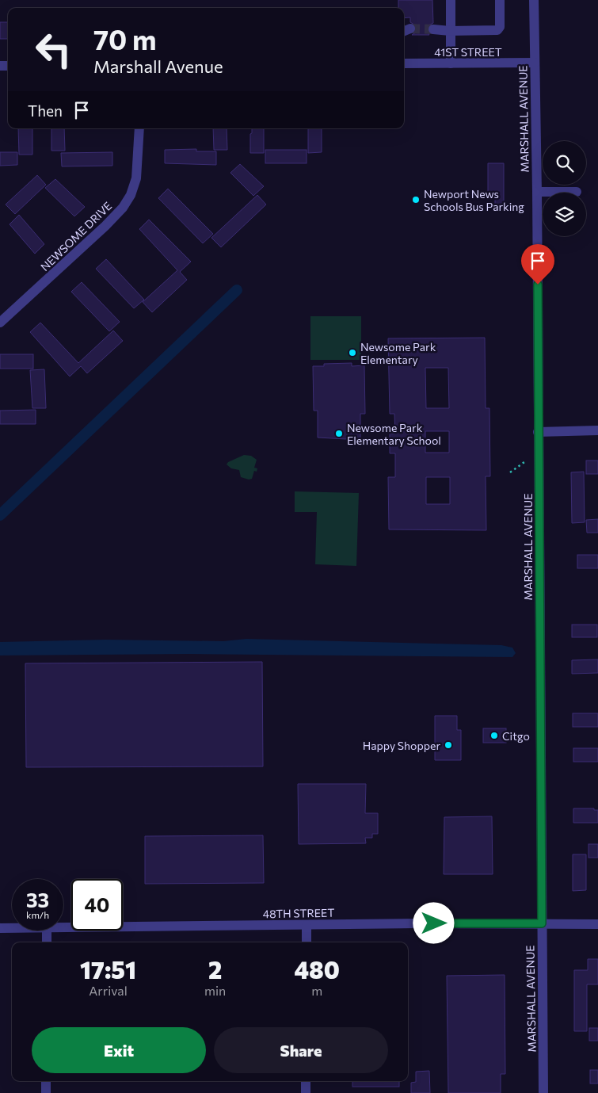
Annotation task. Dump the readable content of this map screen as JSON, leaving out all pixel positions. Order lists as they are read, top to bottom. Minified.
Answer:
{"streets":{"street":["41ST STREET","MARSHALL AVENUE","NEWSOME DRIVE","48TH STREET"]},"crossings":[["41ST STREET","MARSHALL AVENUE"],["MARSHALL AVENUE","48TH STREET"]],"places":["Newport News Schools Bus Parking","Newsome Park Elementary","Newsome Park Elementary School","Citgo","Happy Shopper"],"page":{"turn":["70 m","Marshall Avenue"],"then":"Then","speed":"33 km/h","limit":"40","eta":["17:51","Arrival","2","min","480","m"],"buttons":["Exit","Share"]}}
